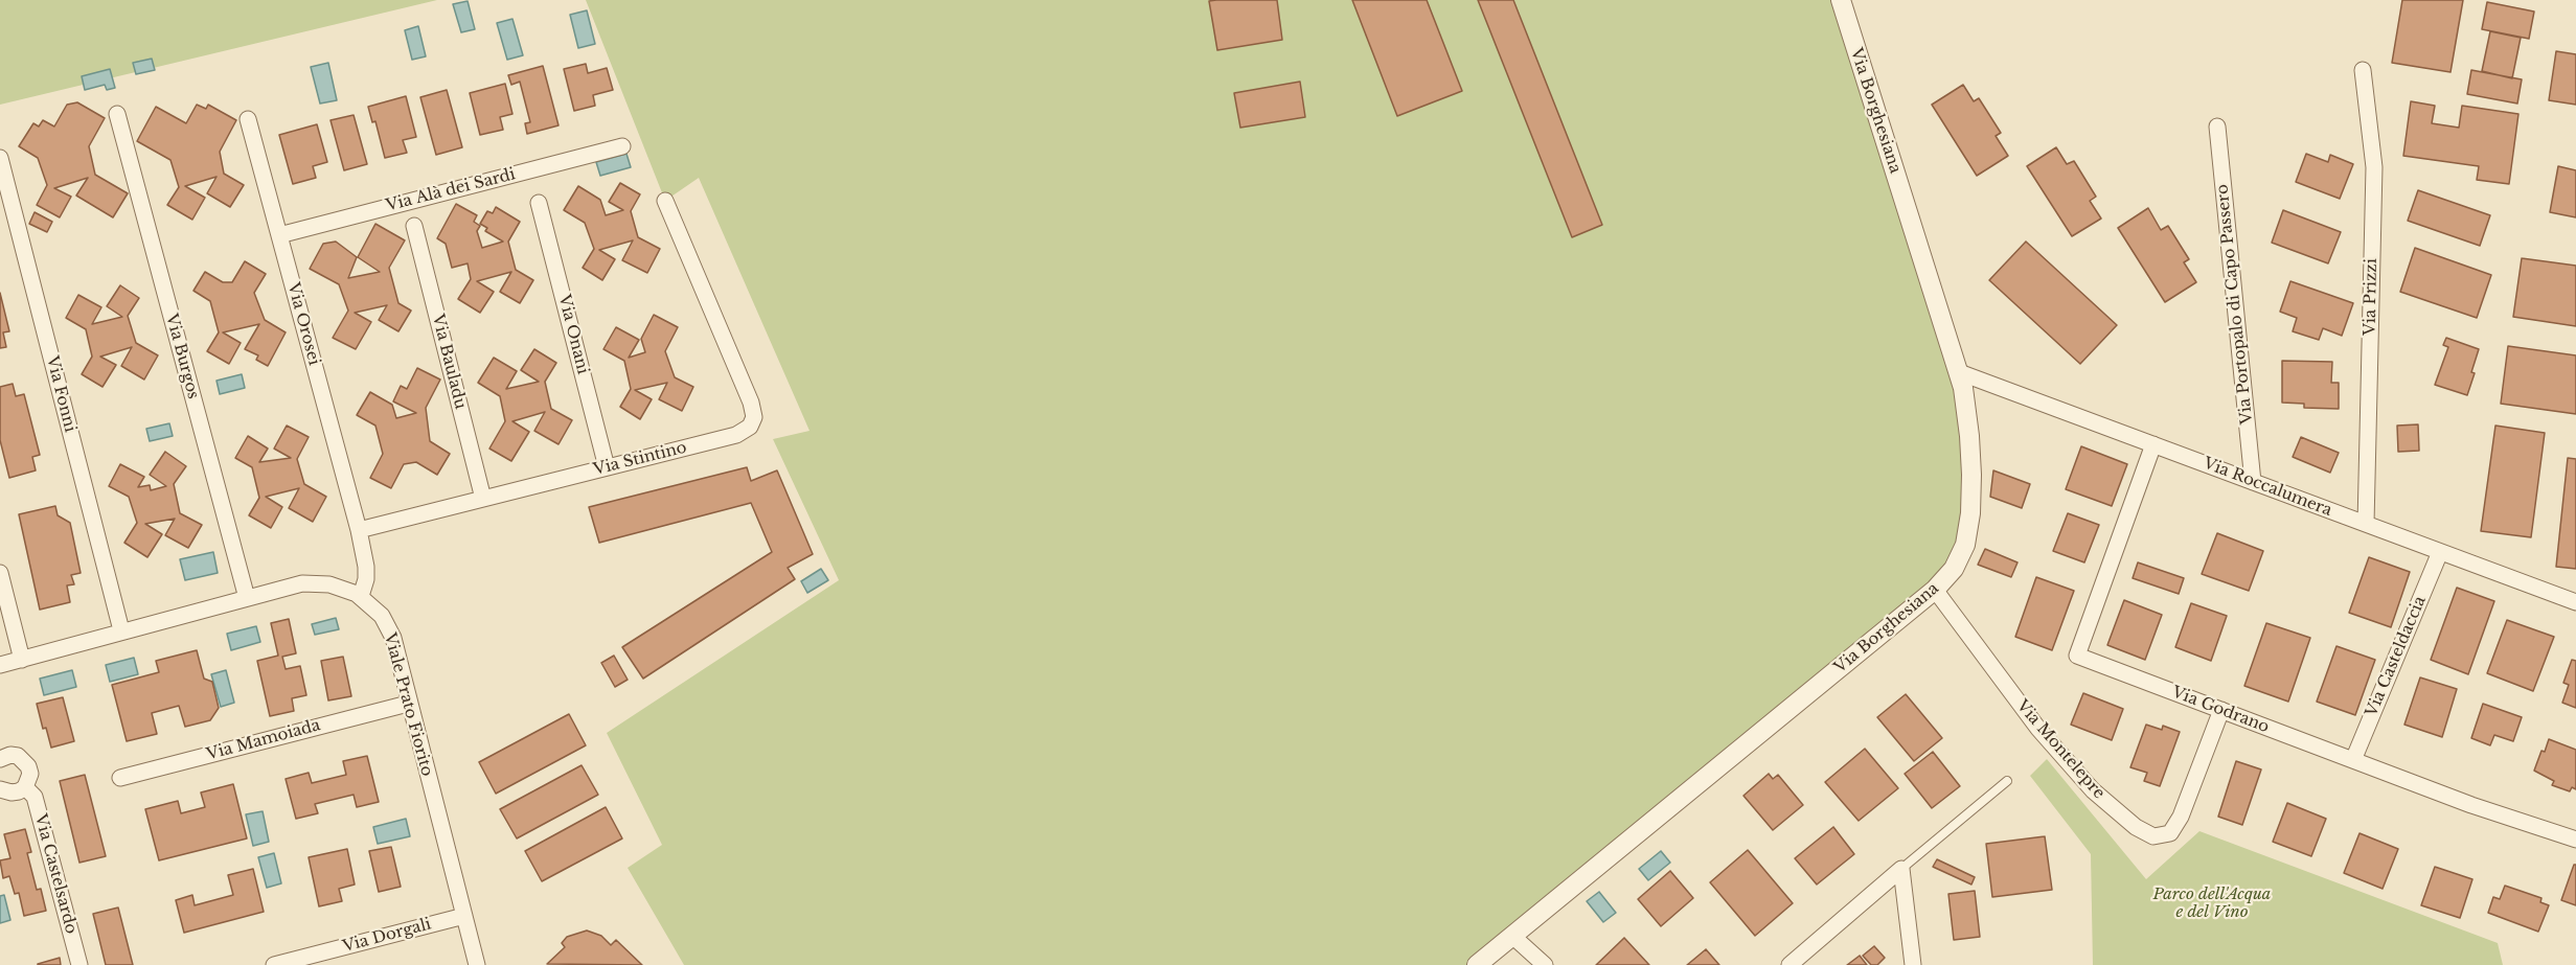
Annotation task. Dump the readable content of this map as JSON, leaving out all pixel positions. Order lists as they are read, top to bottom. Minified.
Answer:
{"streets":{"street":["Via Borghesiana","Via Alà dei Sardi","Via Prizzi","Via Portopalo di Capo Passero","Via Orosei","Via Onani","Via Burgos","Via Bauladu","Via Fonni","Via Stintino","Via Roccalumera","Via Casteldaccia","Viale Prato Fiorito","Via Godrano","Via Mamoiada","Via Montelepre","Via Castelsardo","Via Dorgali"]},"crossings":[["Via Borghesiana","Via Roccalumera"],["Via Borghesiana","Via Montelepre"],["Via Alà dei Sardi","Via Orosei"],["Via Prizzi","Via Roccalumera"],["Via Portopalo di Capo Passero","Via Roccalumera"],["Via Orosei","Via Stintino"],["Via Onani","Via Stintino"],["Via Burgos","Viale Prato Fiorito"],["Via Bauladu","Via Stintino"],["Via Fonni","Viale Prato Fiorito"],["Via Roccalumera","Via Casteldaccia"],["Via Roccalumera","Via Godrano"],["Via Casteldaccia","Via Godrano"],["Viale Prato Fiorito","Via Mamoiada"],["Viale Prato Fiorito","Via Dorgali"],["Via Godrano","Via Montelepre"]],"parks":["Parco dell'Acqua e del Vino"]}
